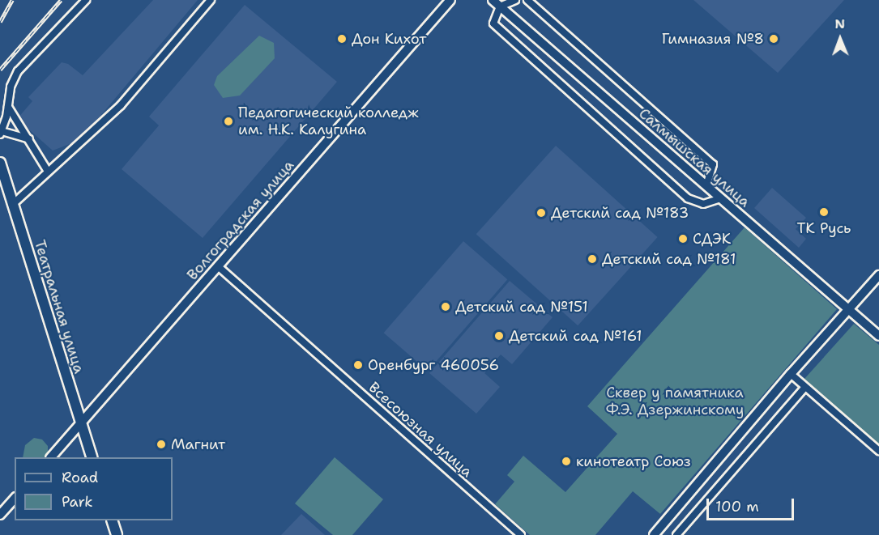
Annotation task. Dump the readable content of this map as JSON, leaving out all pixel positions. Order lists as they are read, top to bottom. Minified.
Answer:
{"streets":{"main road":["Салмышская улица","Волгоградская улица","Театральная улица"],"street":["Всесоюзная улица"]},"crossings":[["Волгоградская улица","Театральная улица"],["Волгоградская улица","Всесоюзная улица"]],"parks":["Сквер у памятника Ф.Э. Дзержинскому"],"places":["Дон Кихот","Гимназия №8","Педагогический колледж им. Н.К. Калугина","ТК Русь","Детский сад №183","СДЭК","Детский сад №181","Детский сад №151","Детский сад №161","Оренбург 460056","Магнит","кинотеатр Союз"],"legend":["Road","Park"],"scale_bar":"100 m","north":"top"}
